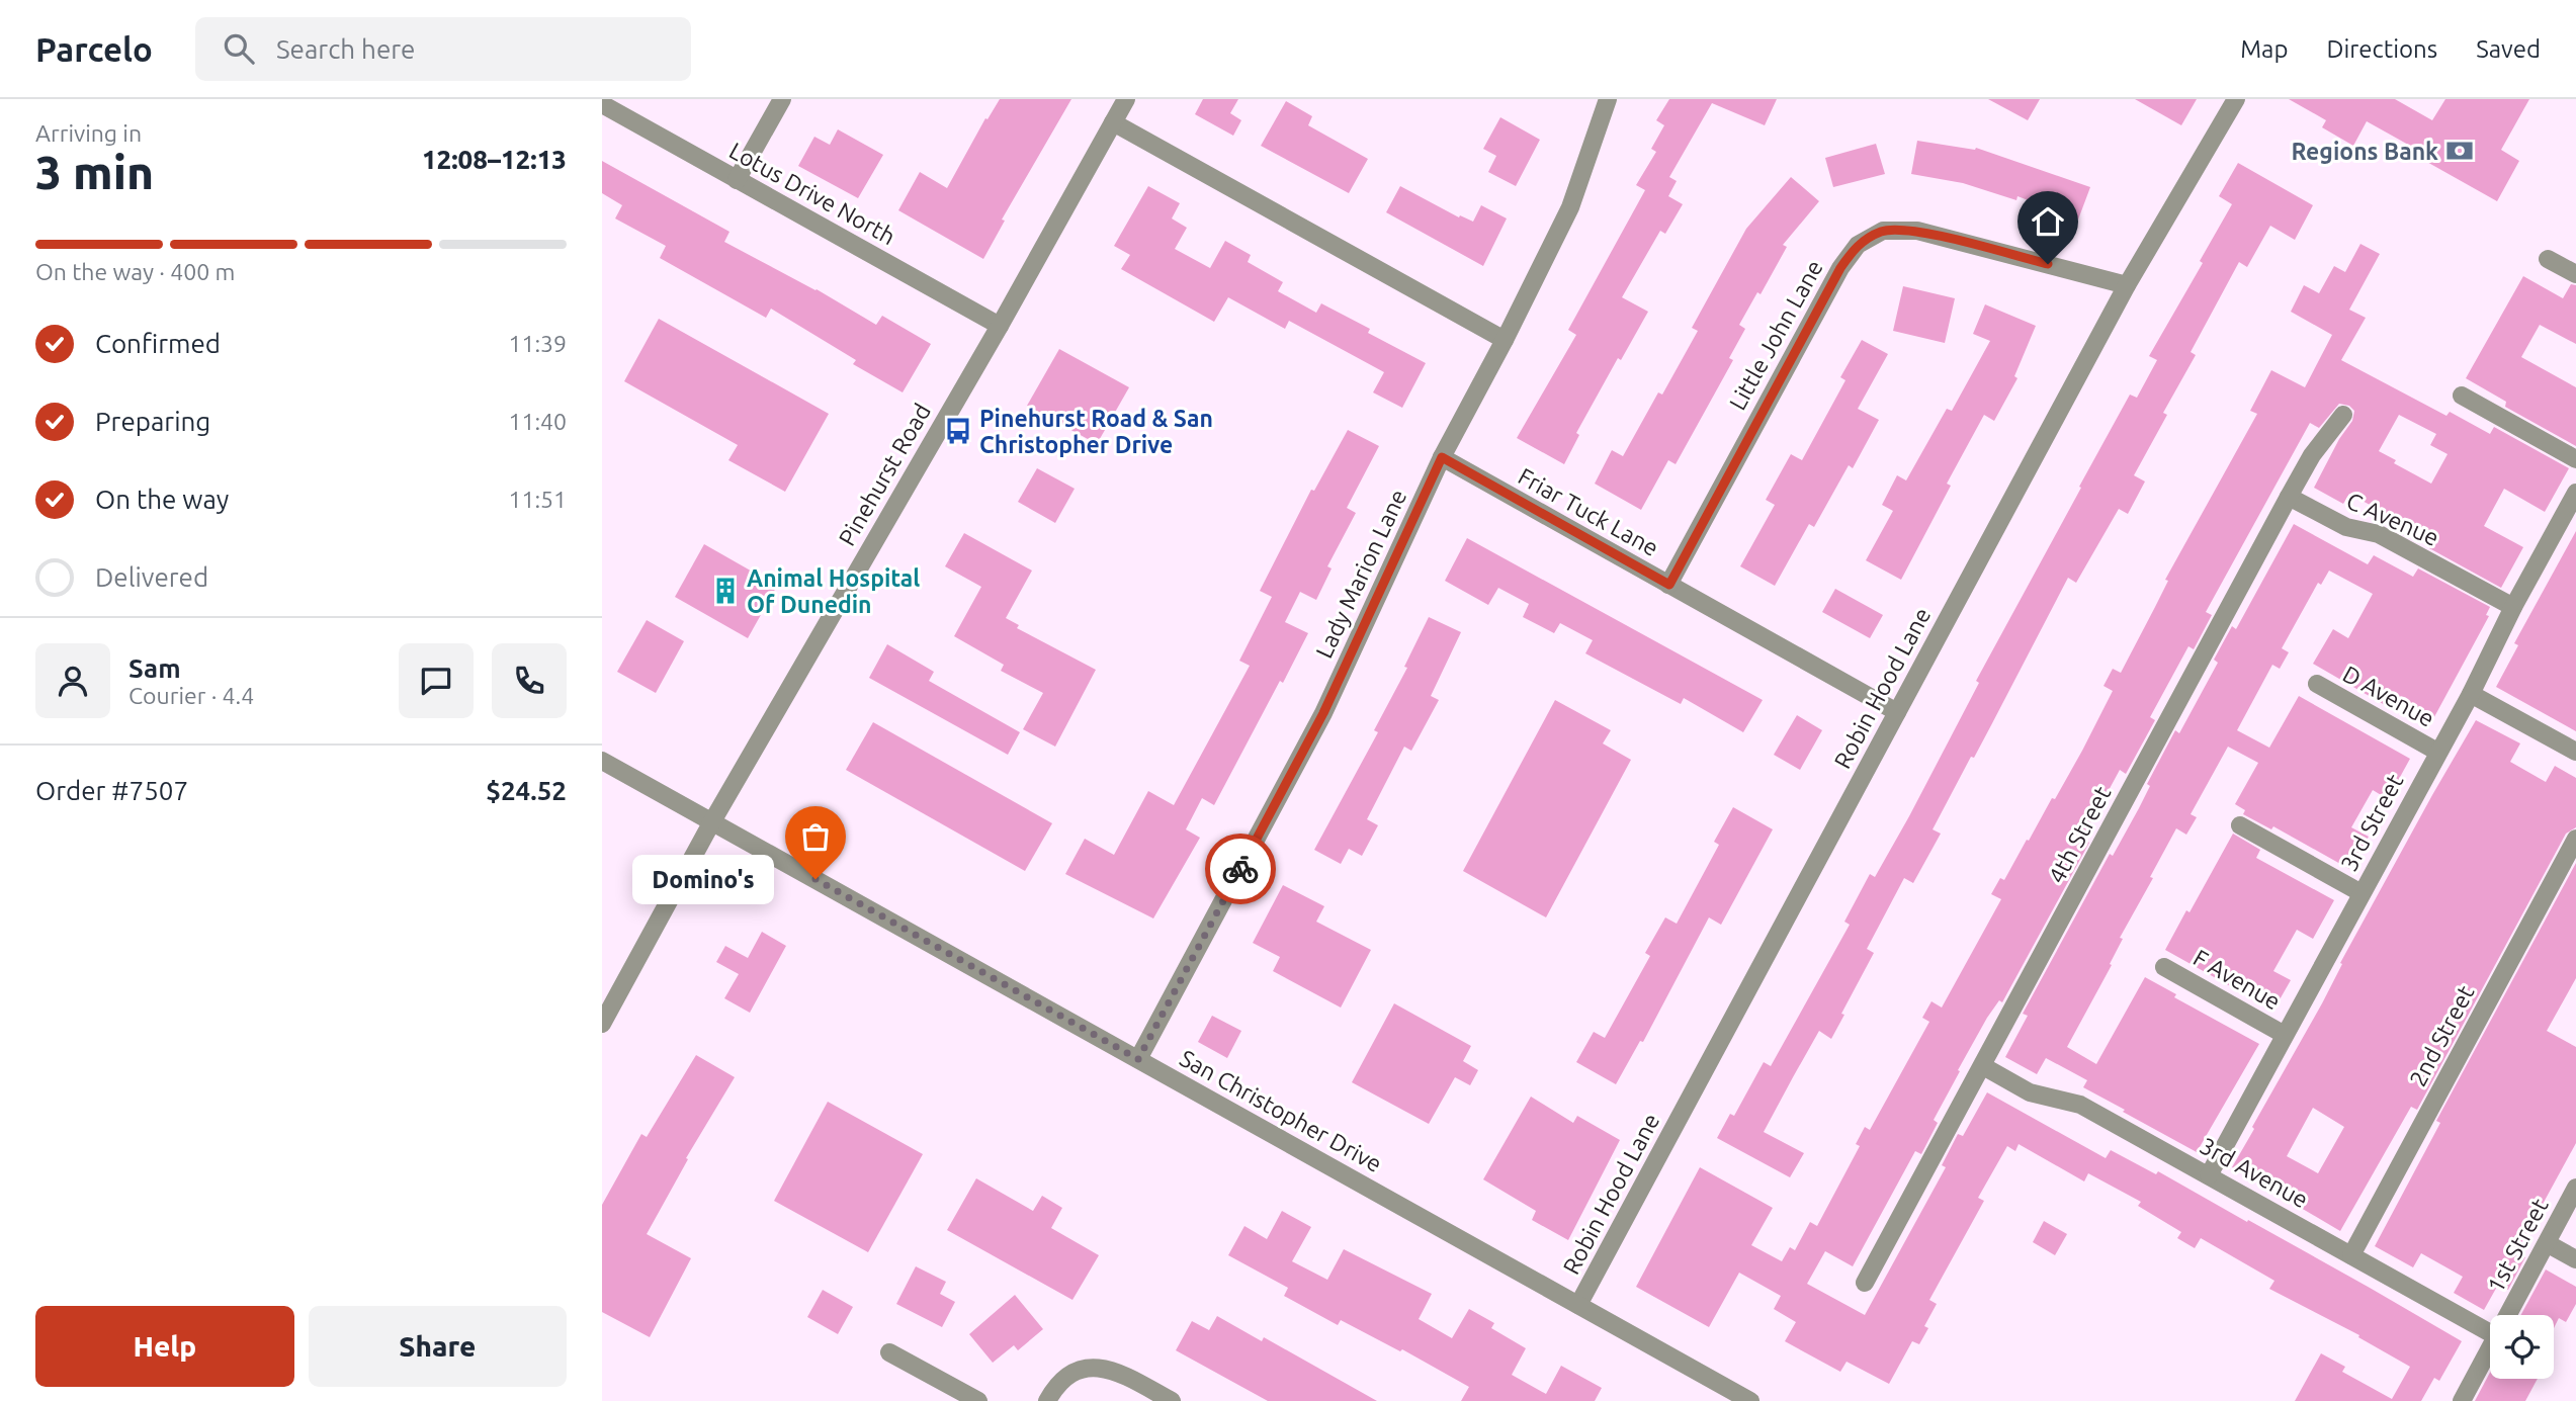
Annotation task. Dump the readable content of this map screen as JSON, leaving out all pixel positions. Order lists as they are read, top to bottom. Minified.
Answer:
{"streets":{"street":["Lotus Drive North","Little John Lane","Pinehurst Road","Friar Tuck Lane","C Avenue","Lady Marion Lane","Robin Hood Lane","D Avenue","3rd Street","4th Street","F Avenue","2nd Street","San Christopher Drive","3rd Avenue","1st Street"]},"crossings":[["Lotus Drive North","Pinehurst Road"],["Little John Lane","Friar Tuck Lane"],["Little John Lane","Robin Hood Lane"],["Pinehurst Road","San Christopher Drive"],["Friar Tuck Lane","Lady Marion Lane"],["Friar Tuck Lane","Robin Hood Lane"],["C Avenue","3rd Street"],["C Avenue","4th Street"],["Lady Marion Lane","San Christopher Drive"],["Robin Hood Lane","San Christopher Drive"],["D Avenue","3rd Street"],["3rd Street","F Avenue"],["3rd Street","3rd Avenue"],["4th Street","3rd Avenue"],["2nd Street","3rd Avenue"]],"places":{"bank":["Regions Bank"],"bus stop":["Pinehurst Road & San Christopher Drive"],"building":["Animal Hospital Of Dunedin"],"other":["Domino's"]},"page":{"header":"Parcelo","search":"Search here","nav":["Map","Directions","Saved"],"heading":["3 min","Arriving in","12:08–12:13"],"panel":["Sam","Courier · 4.4","Order #7507","$24.52"],"bar":"On the way · 400 m","list":[["Confirmed","11:39"],["Preparing","11:40"],["On the way","11:51"],"Delivered"],"bubble":"Domino's","buttons":["Help","Share"]}}
